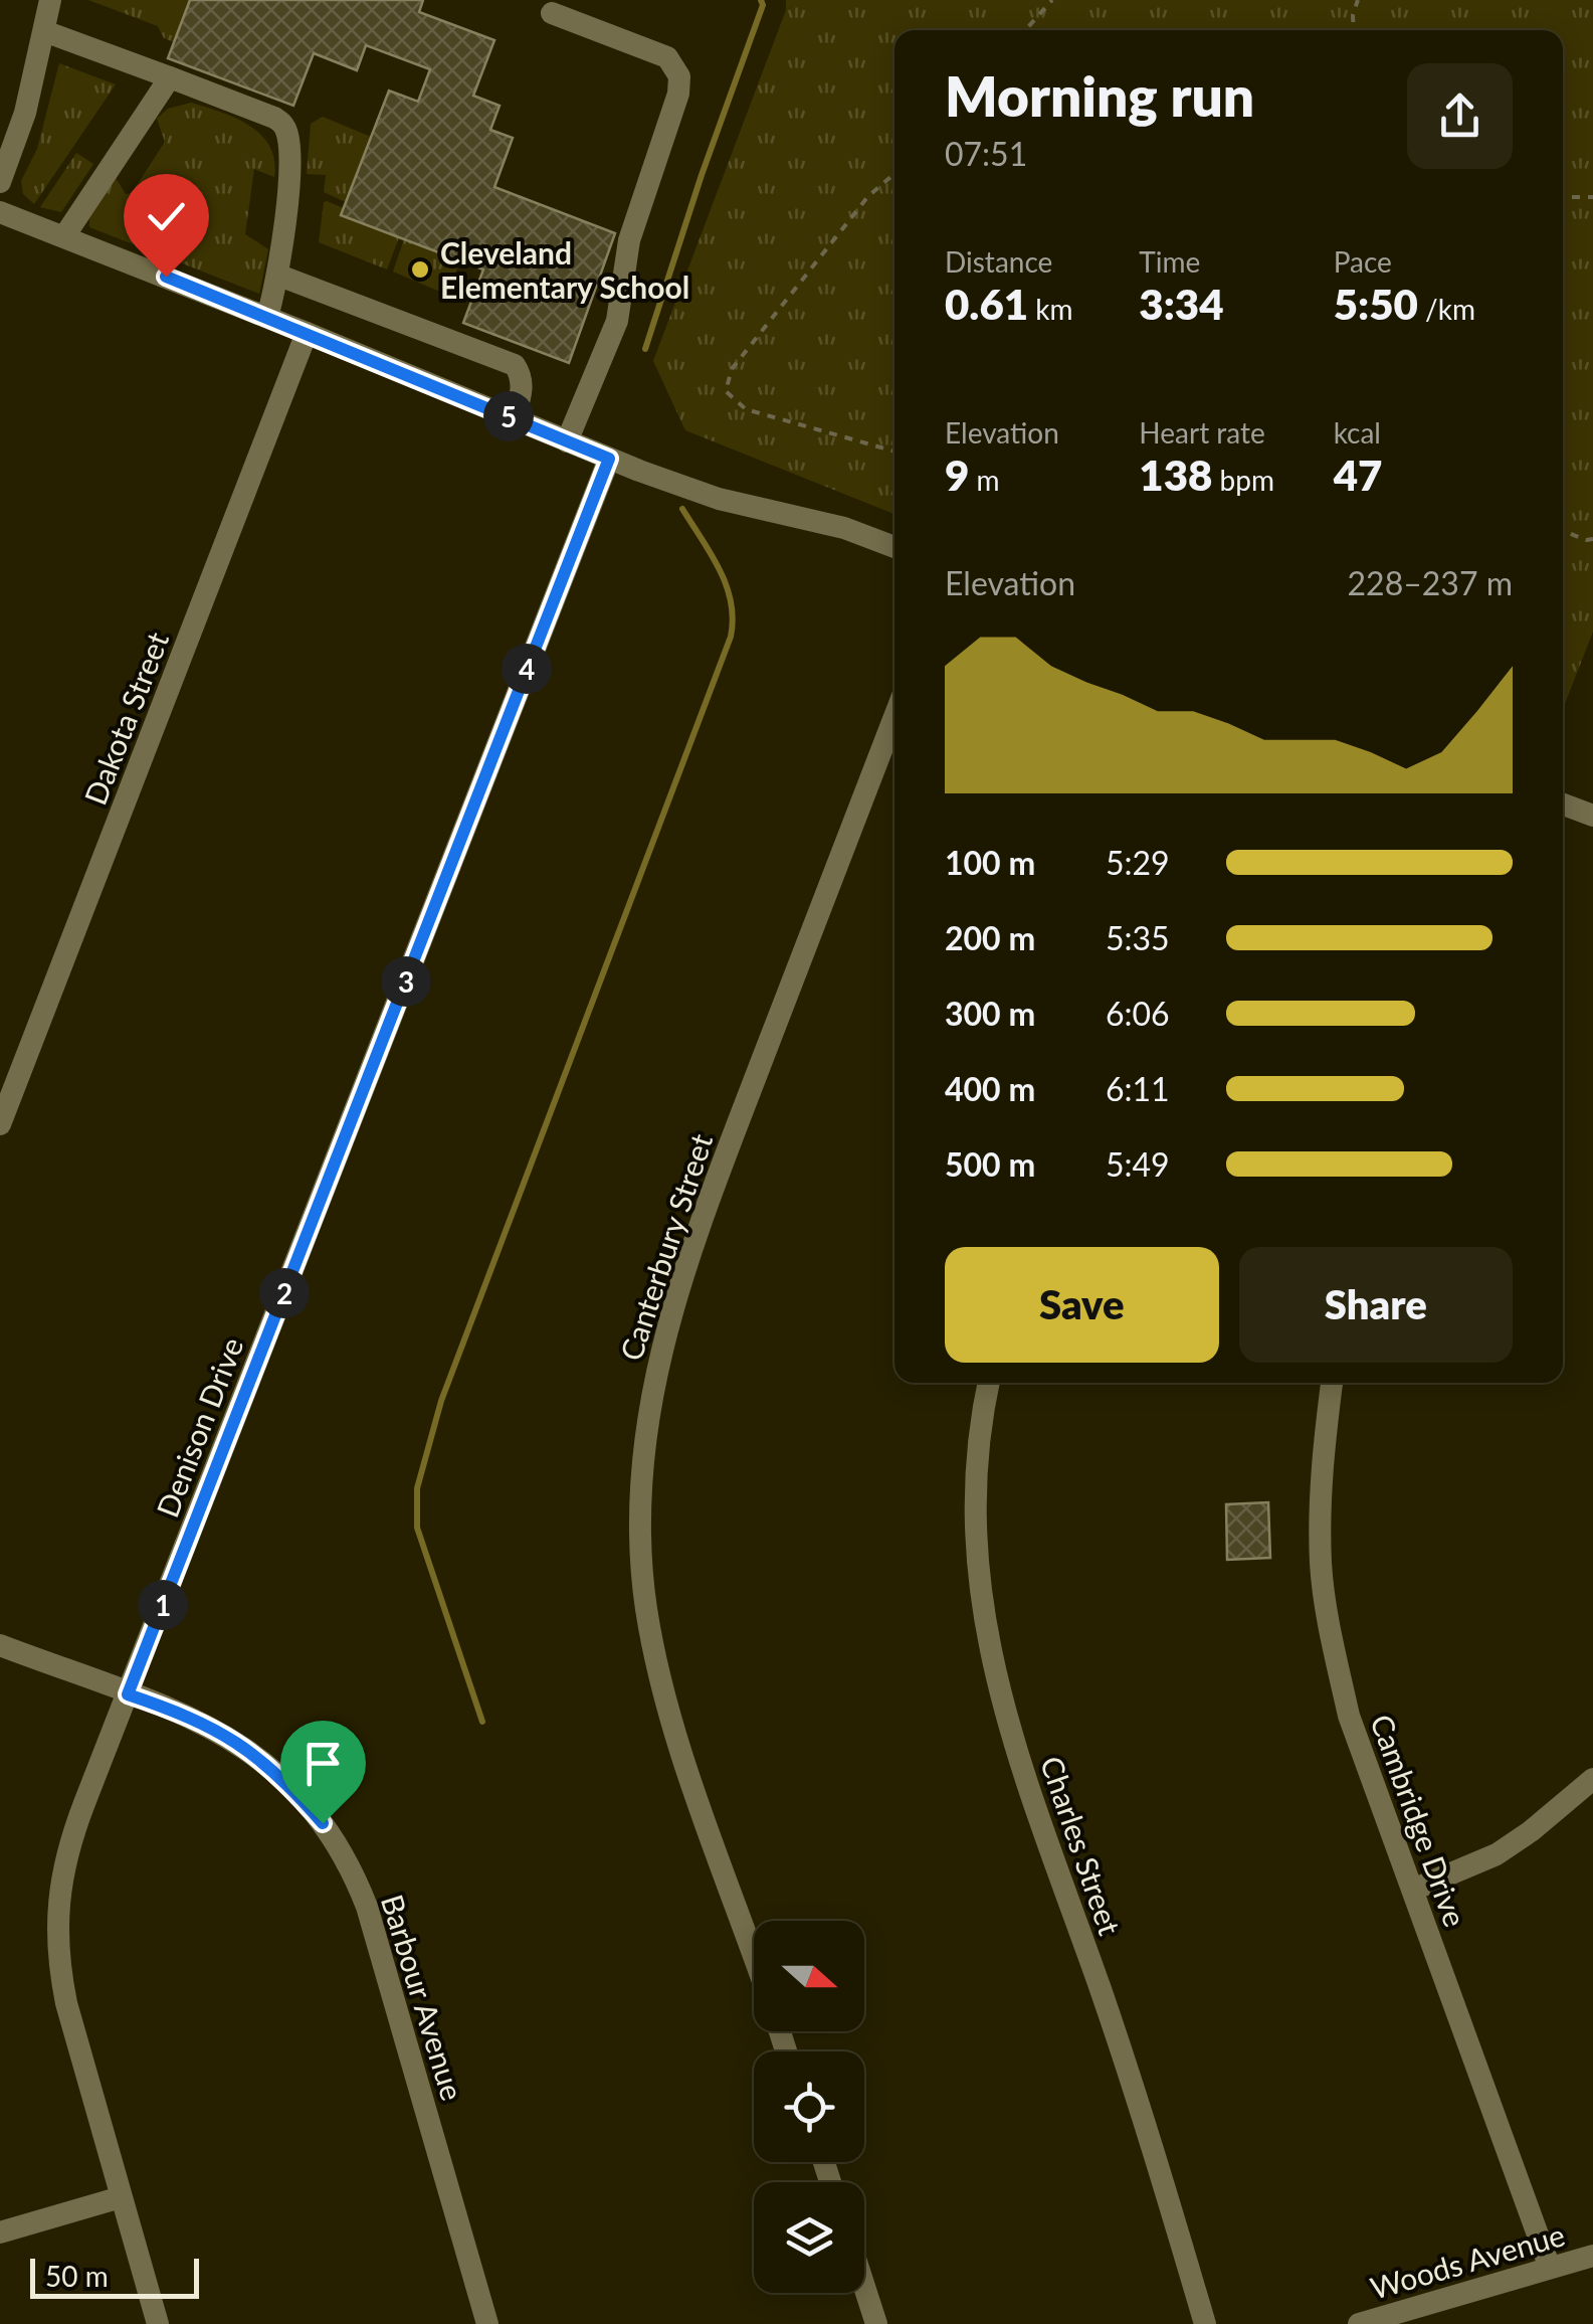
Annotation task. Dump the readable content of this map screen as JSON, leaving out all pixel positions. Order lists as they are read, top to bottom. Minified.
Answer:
{"streets":{"street":["Dakota Street","Canterbury Street","Denison Drive","Cambridge Drive","Charles Street","Barbour Avenue","Woods Avenue"]},"crossings":[["Denison Drive","Barbour Avenue"],["Cambridge Drive","Woods Avenue"]],"places":["Cleveland Elementary School"],"scale_bar":"50 m","north":"right","page":{"heading":["Morning run","07:51"],"stats":[["Distance","0.61 km"],["Time","3:34"],["Pace","5:50 /km"],["Elevation","9 m"],["Heart rate","138 bpm"],["kcal","47"]],"pins":["5","4","3","2","1"],"chart":["Elevation","228–237 m"],"list":[{"name":"100 m","note":"5:29"},{"name":"200 m","note":"5:35"},{"name":"300 m","note":"6:06"},{"name":"400 m","note":"6:11"},{"name":"500 m","note":"5:49"}],"buttons":["Save","Share"],"scale":"50 m"}}
